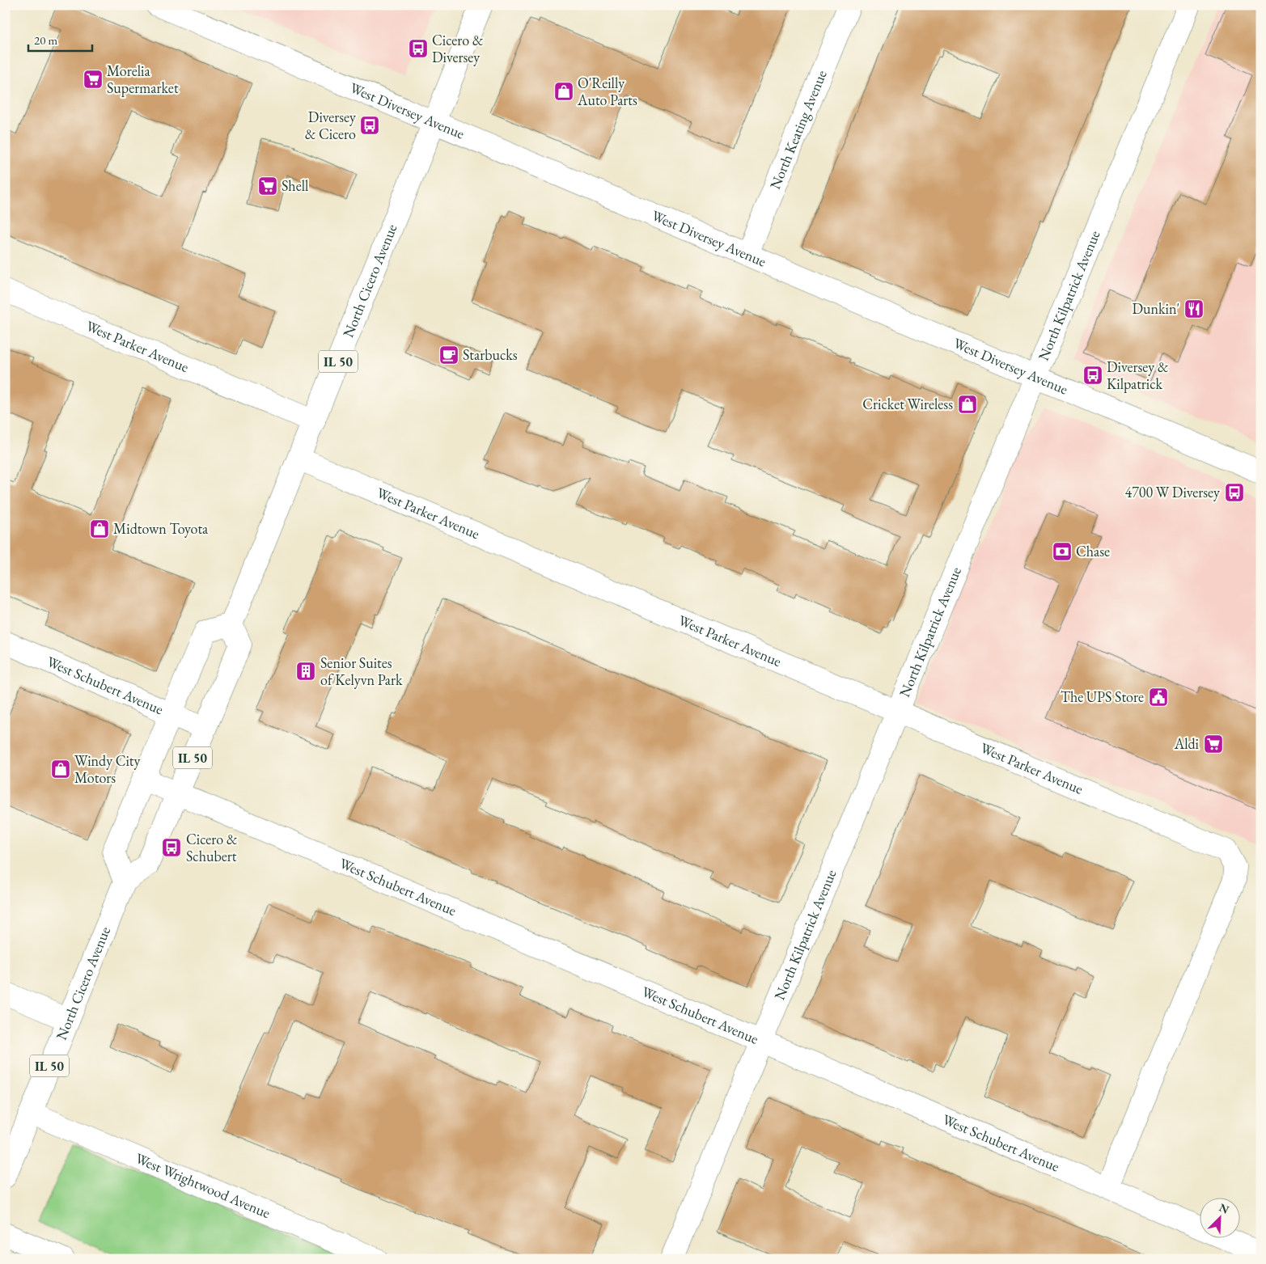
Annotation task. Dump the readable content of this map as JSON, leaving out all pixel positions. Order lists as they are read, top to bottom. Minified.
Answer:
{"streets":{"street":["West Diversey Avenue","North Keating Avenue","North Cicero Avenue","North Kilpatrick Avenue","West Parker Avenue","IL 50","West Schubert Avenue","West Wrightwood Avenue"]},"crossings":[["West Diversey Avenue","North Keating Avenue"],["West Diversey Avenue","North Cicero Avenue"],["West Diversey Avenue","North Kilpatrick Avenue"],["North Cicero Avenue","West Parker Avenue"],["North Cicero Avenue","IL 50"],["North Cicero Avenue","West Wrightwood Avenue"],["North Kilpatrick Avenue","West Parker Avenue"],["North Kilpatrick Avenue","West Schubert Avenue"],["West Parker Avenue","West Schubert Avenue"],["IL 50","West Schubert Avenue"]],"places":{"bus stop":["Cicero & Diversey","Diversey & Cicero","Diversey & Kilpatrick","4700 W Diversey","Cicero & Schubert"],"supermarket":["Morelia Supermarket","Shell","Aldi"],"shop":["O'Reilly Auto Parts","Cricket Wireless","Midtown Toyota","Windy City Motors"],"restaurant":["Dunkin'"],"cafe":["Starbucks"],"bank":["Chase"],"building":["Senior Suites of Kelyvn Park"],"public building":["The UPS Store"]},"scale_bar":"20 m","north":"top right"}
